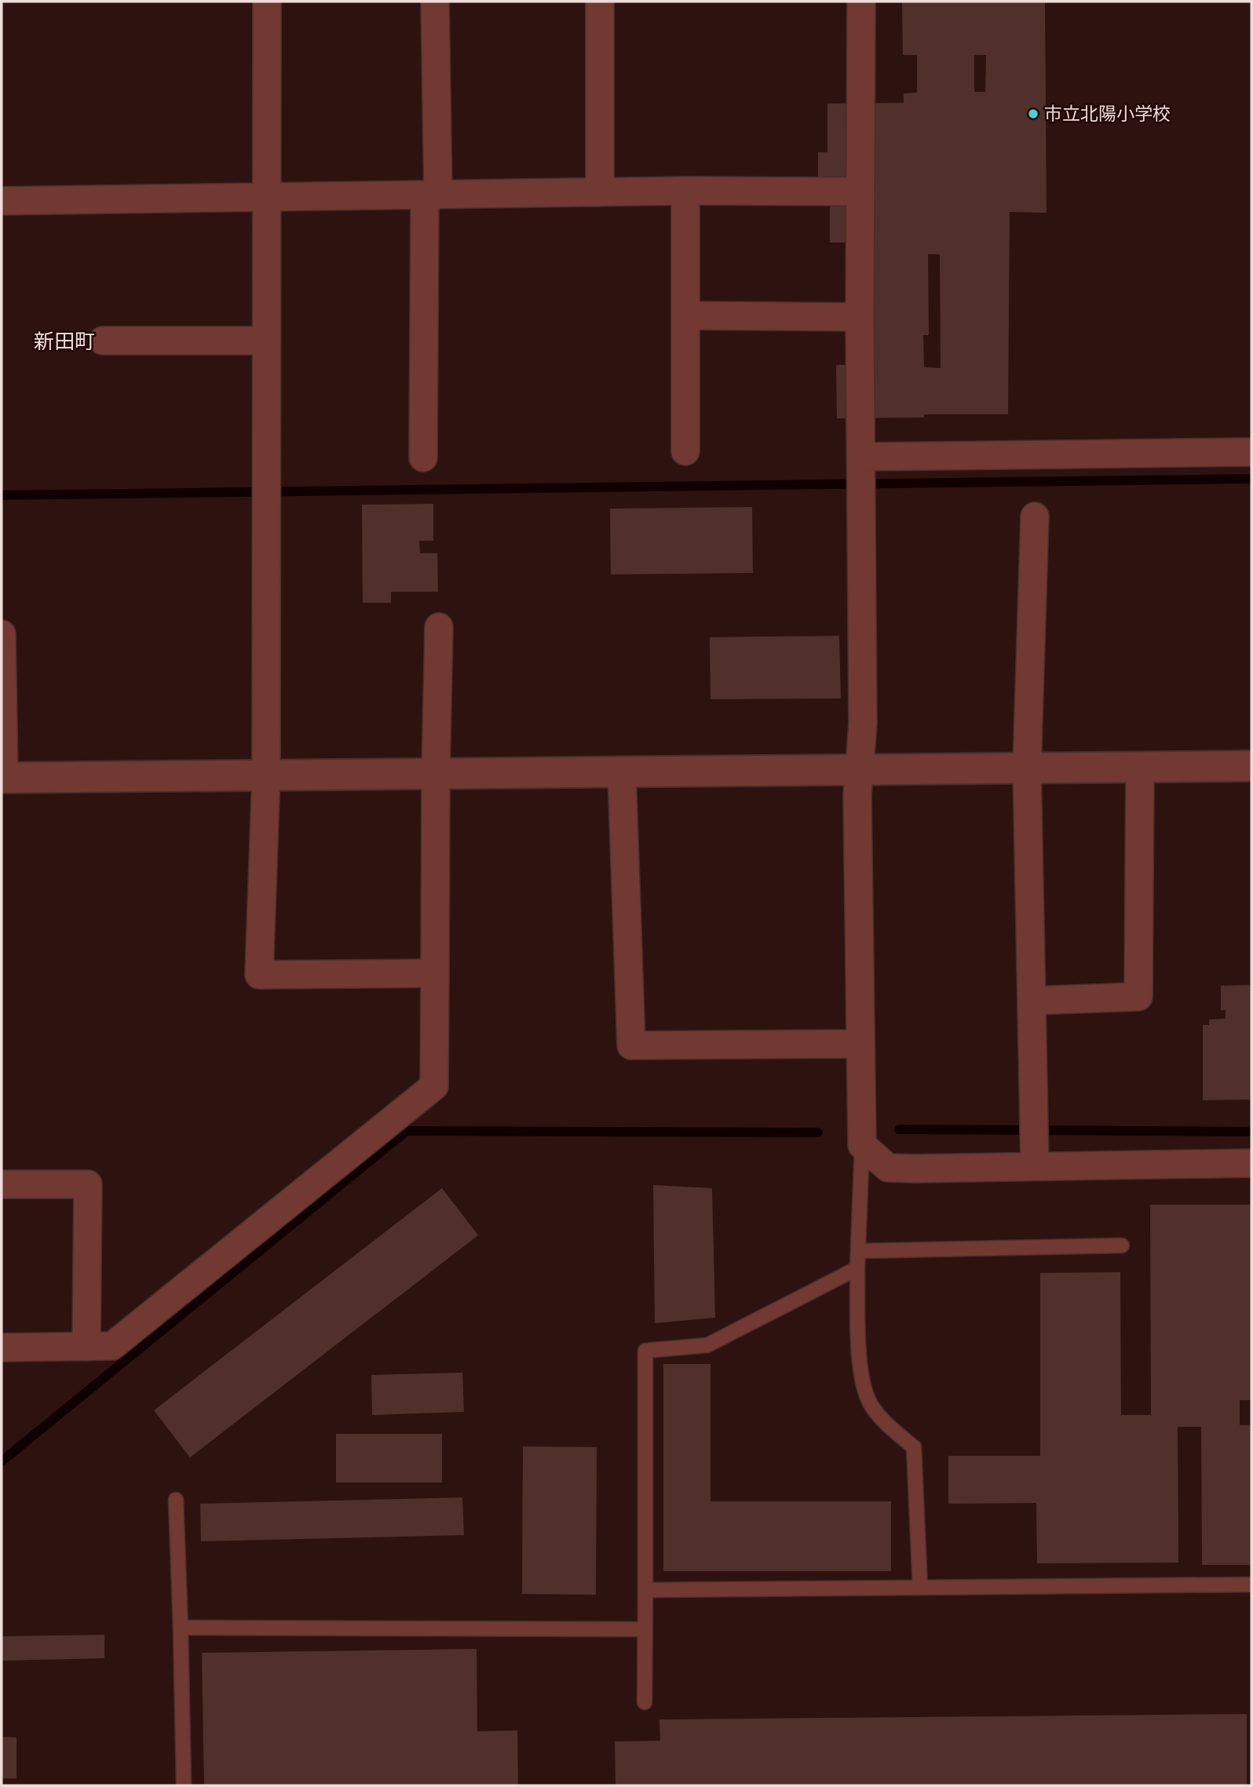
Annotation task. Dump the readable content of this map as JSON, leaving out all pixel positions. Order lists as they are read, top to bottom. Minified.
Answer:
{"districts":["新田町"],"places":["市立北陽小学校"]}
